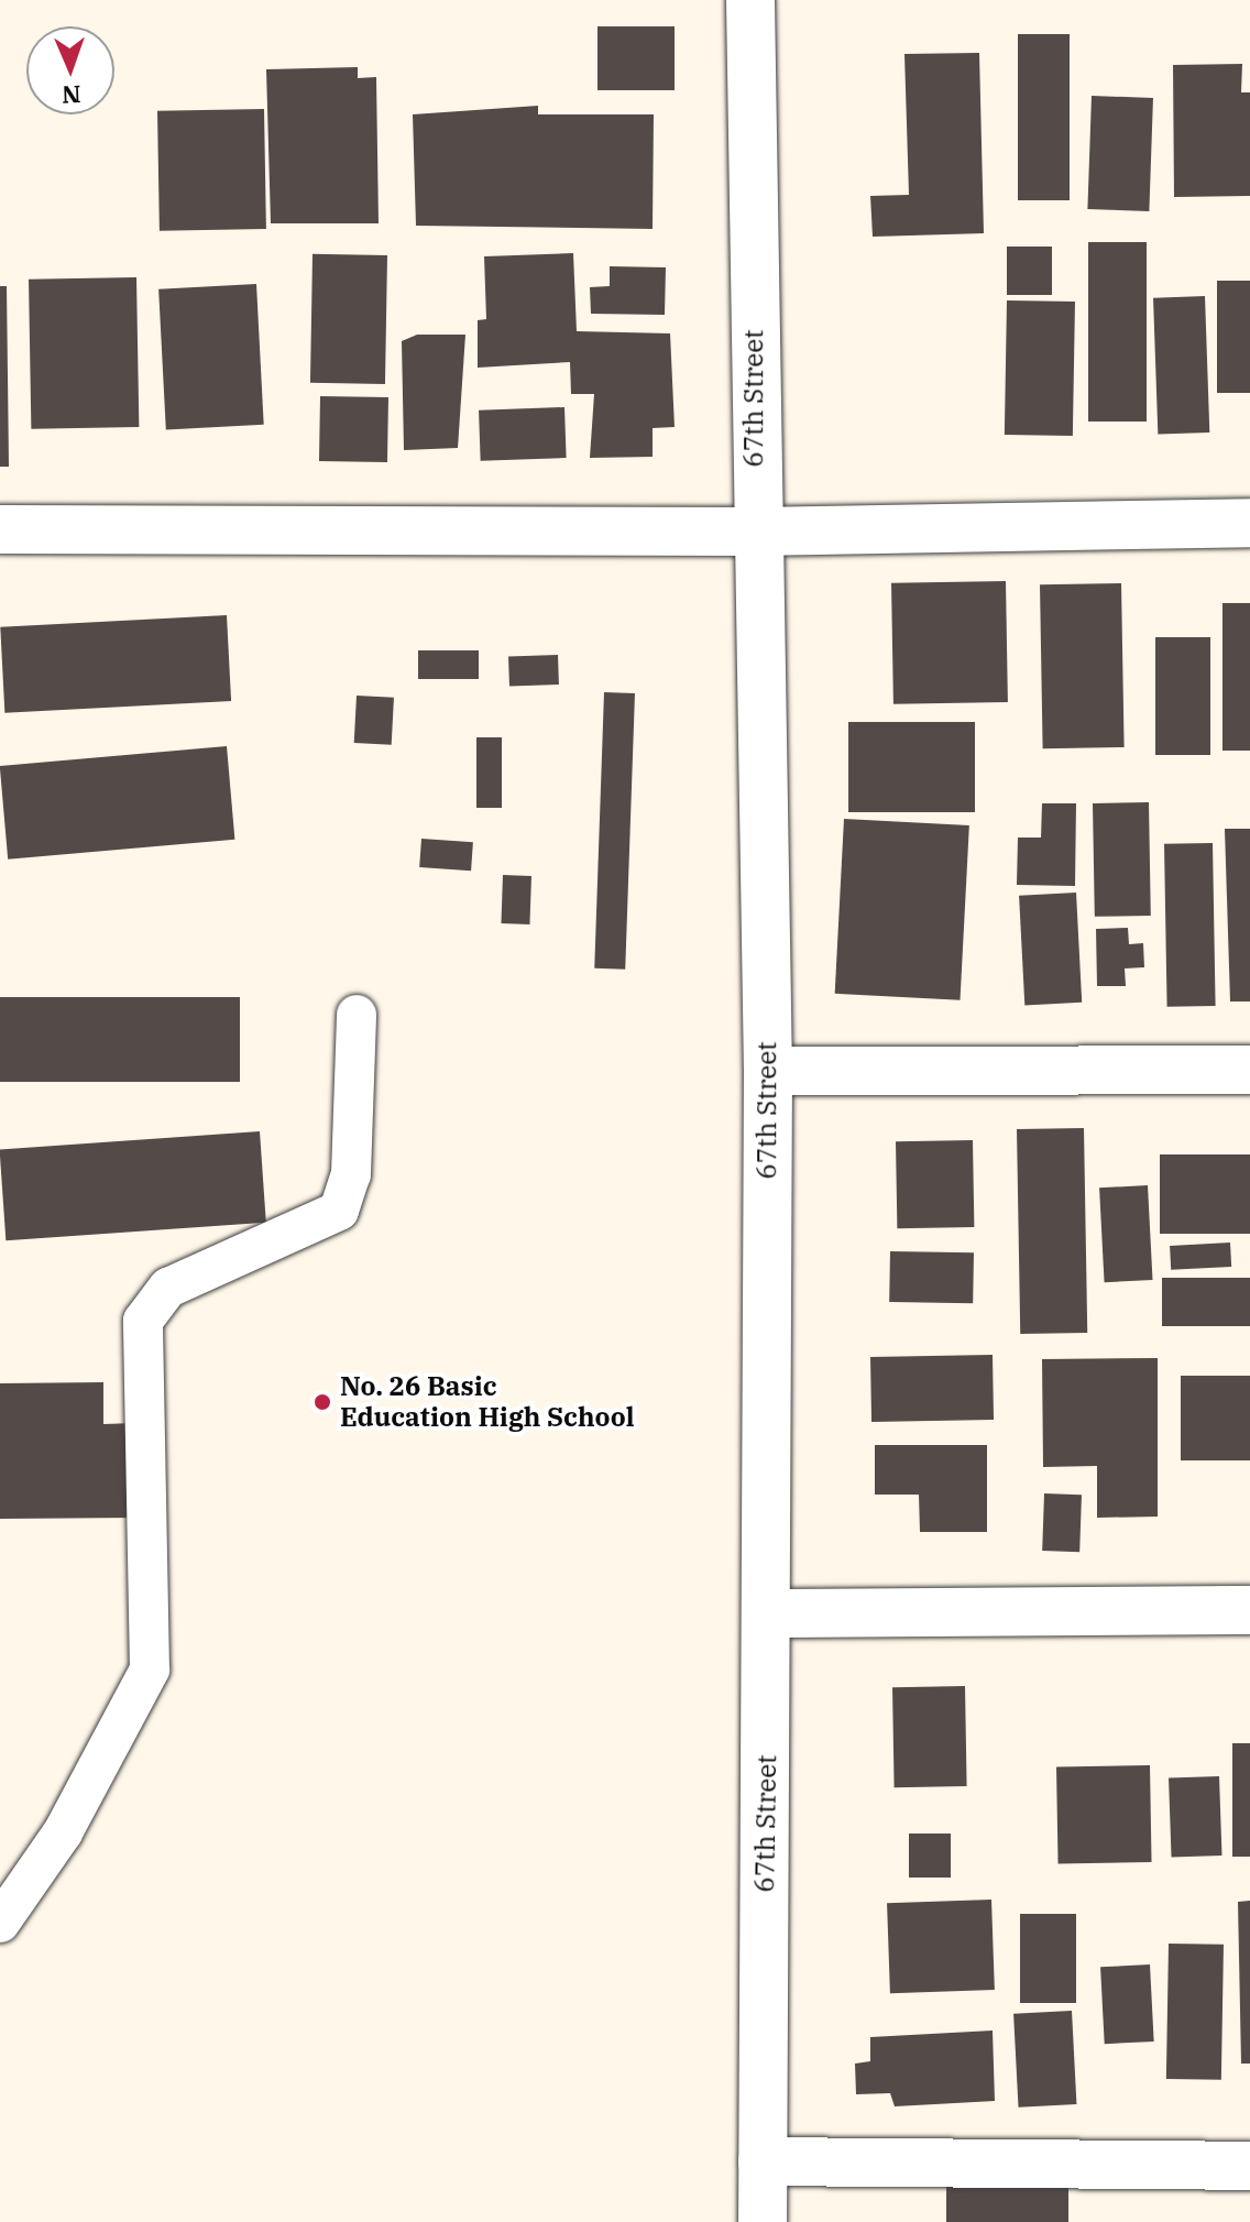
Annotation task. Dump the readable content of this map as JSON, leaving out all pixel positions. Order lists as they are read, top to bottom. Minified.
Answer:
{"streets":{"street":["67th Street"]},"places":["No. 26 Basic Education High School"],"north":"bottom"}
